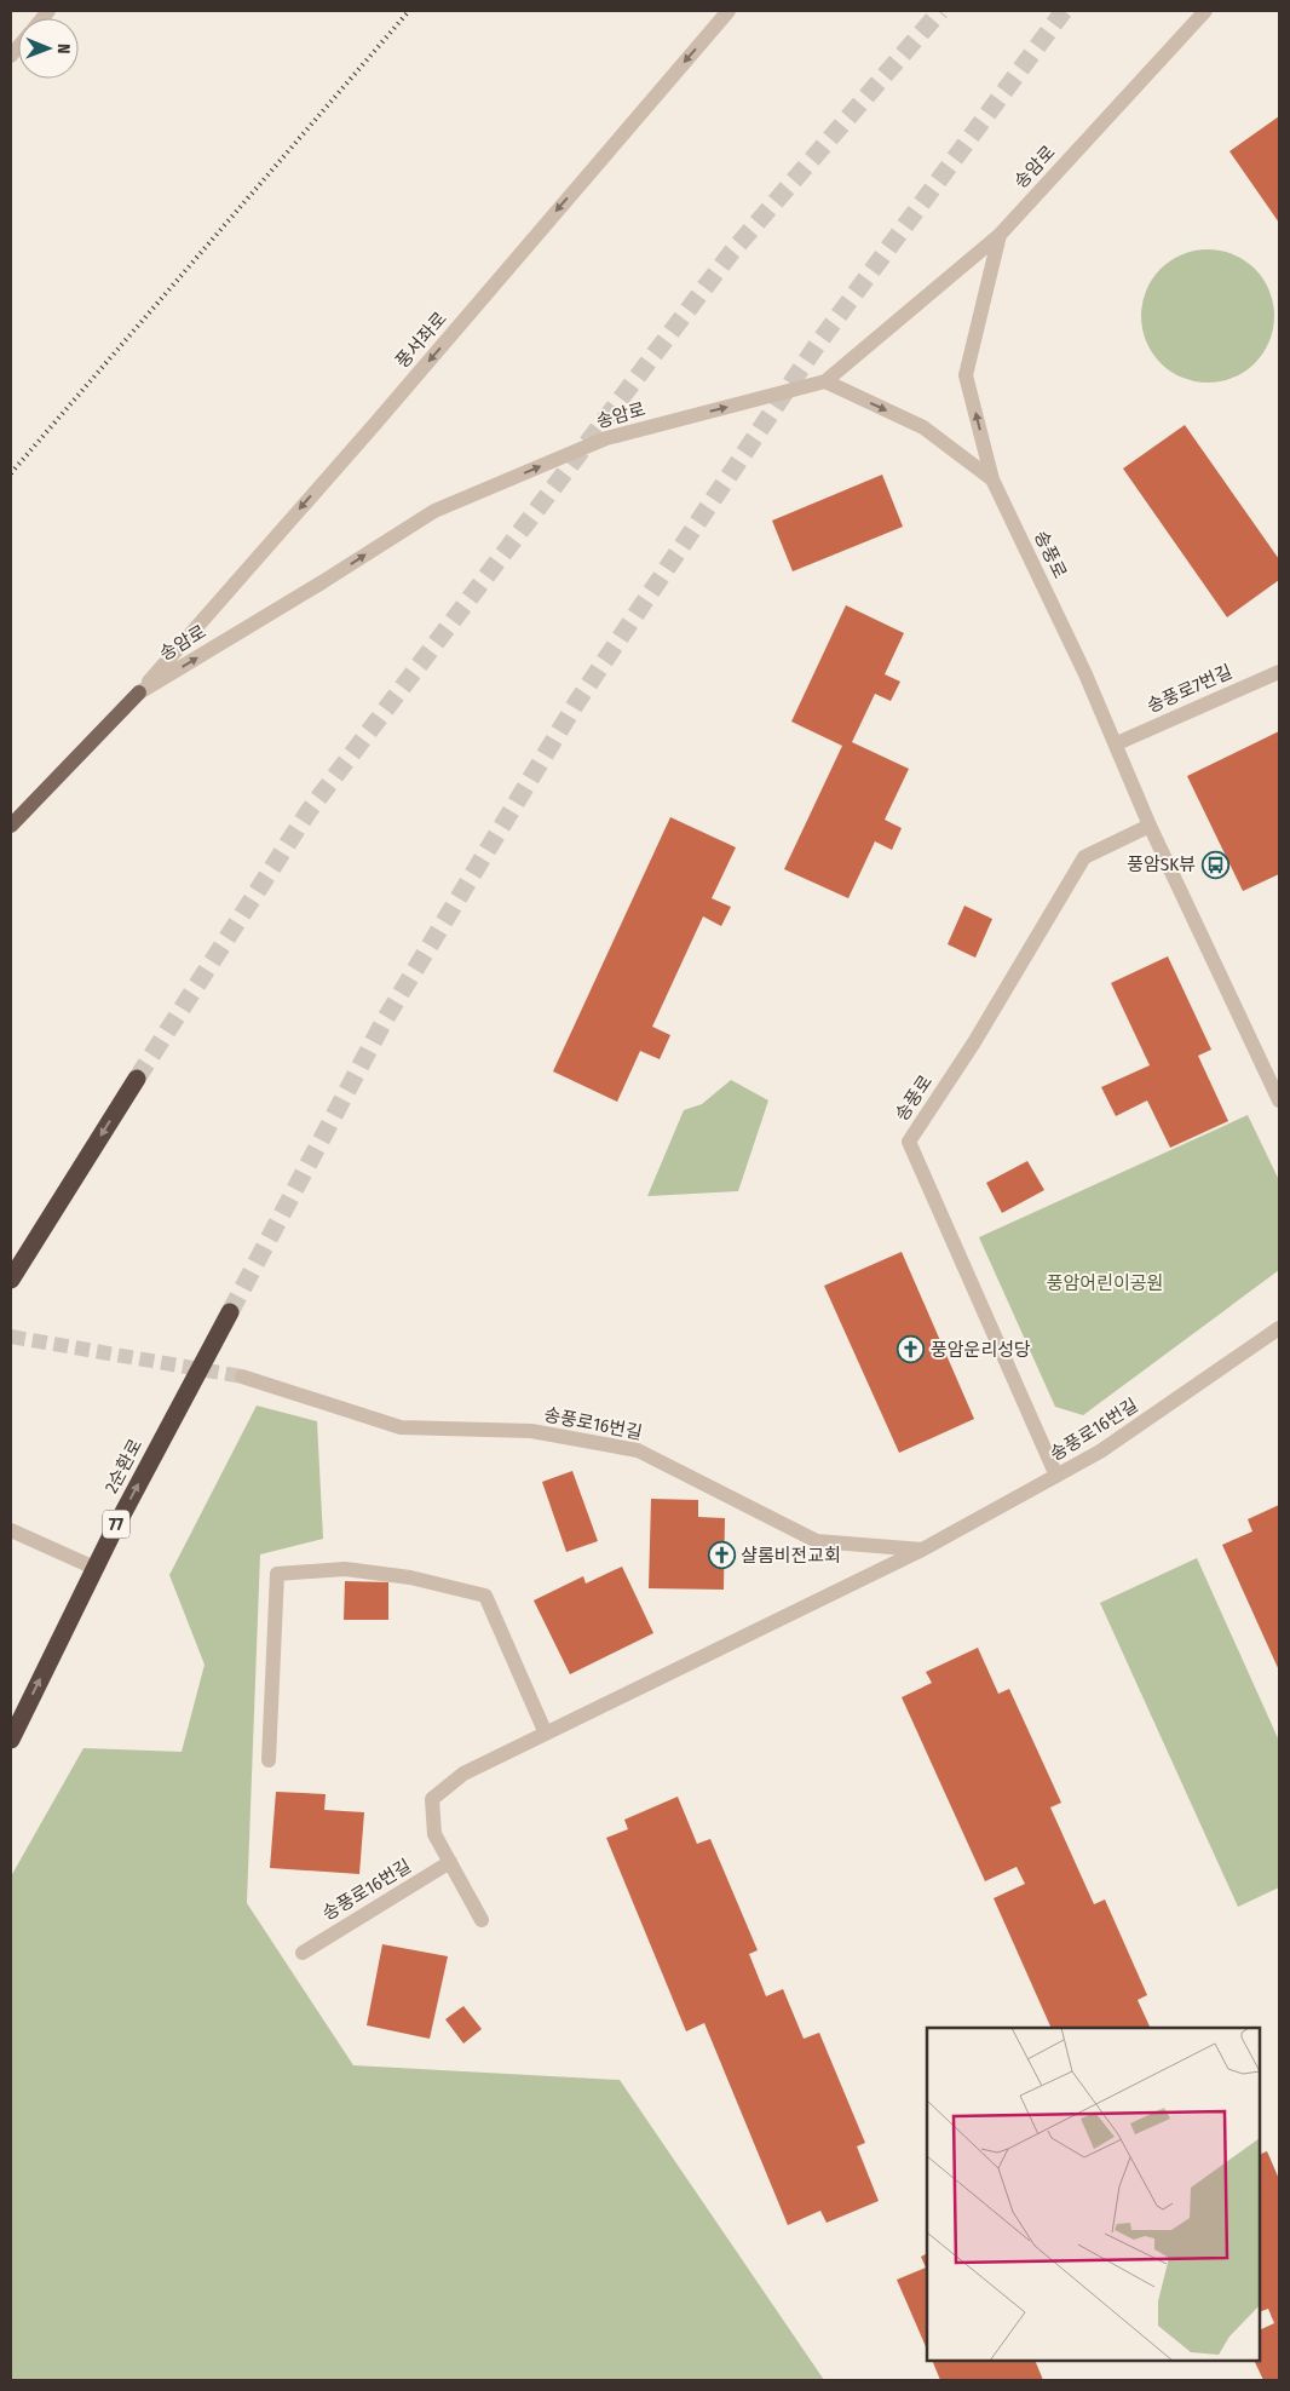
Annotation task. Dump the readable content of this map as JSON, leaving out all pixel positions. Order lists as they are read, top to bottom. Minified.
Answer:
{"streets":{"highway":["2순환로","77"],"main road":["송암로"],"street":["풍서좌로","송풍로","송풍로7번길","송풍로16번길"]},"crossings":[["송암로","풍서좌로"],["송암로","송풍로"],["송풍로","송풍로7번길"],["송풍로","송풍로16번길"]],"one_way":["송암로","풍서좌로","2순환로"],"parks":["풍암어린이공원"],"places":{"bus stop":["풍암SK뷰"],"church":["풍암운리성당","샬롬비전교회"]},"north":"right"}
